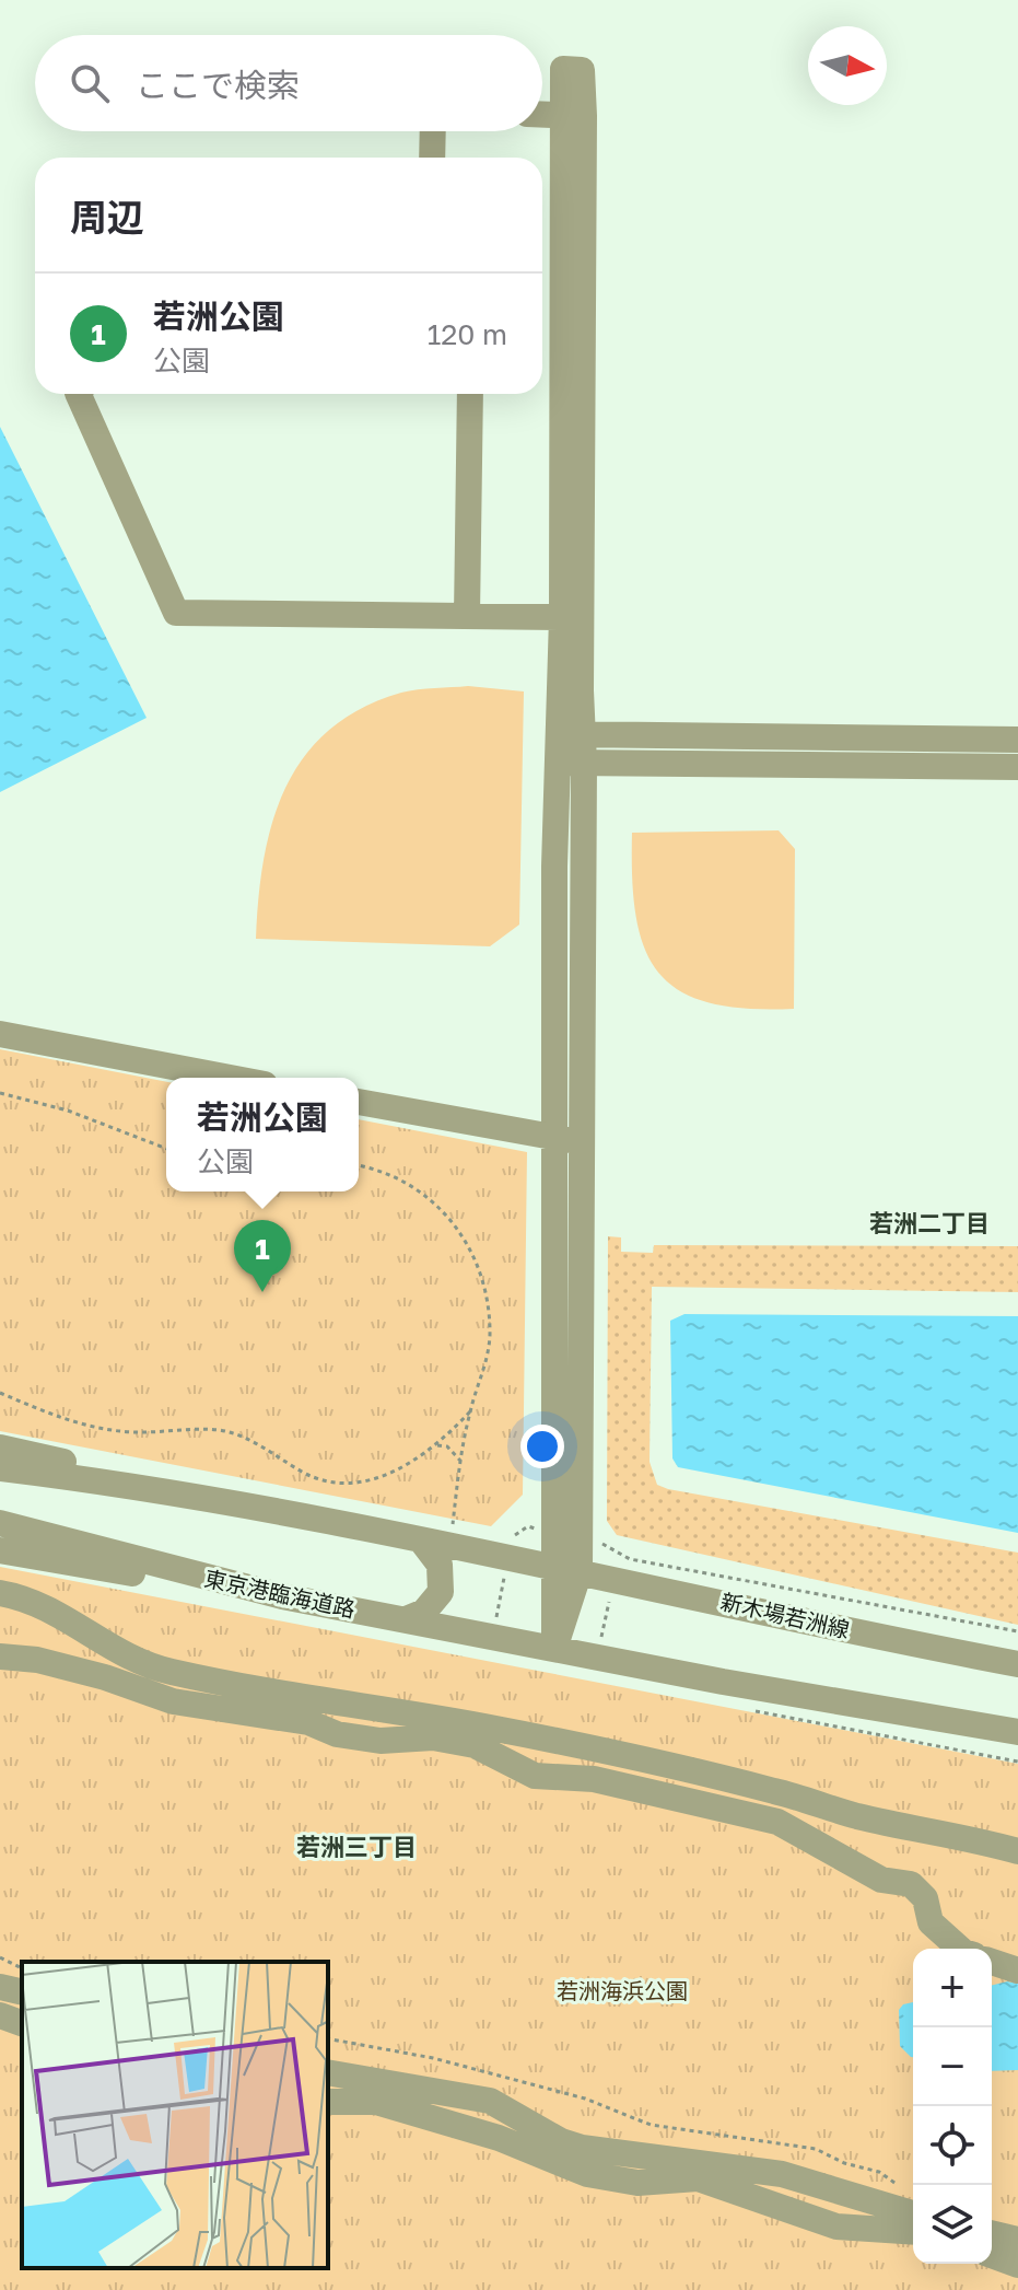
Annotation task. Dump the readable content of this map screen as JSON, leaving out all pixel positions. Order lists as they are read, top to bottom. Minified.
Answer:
{"streets":{"street":["東京港臨海道路","新木場若洲線"]},"districts":["若洲二丁目","若洲三丁目"],"parks":["若洲海浜公園"],"north":"right","page":{"search":"ここで検索","heading":"周辺","list":[{"mark":"1","name":"若洲公園","note":"公園","value":"120 m"}],"popup":["若洲公園","公園"],"pins":"1","map_buttons":["+","−"]}}
